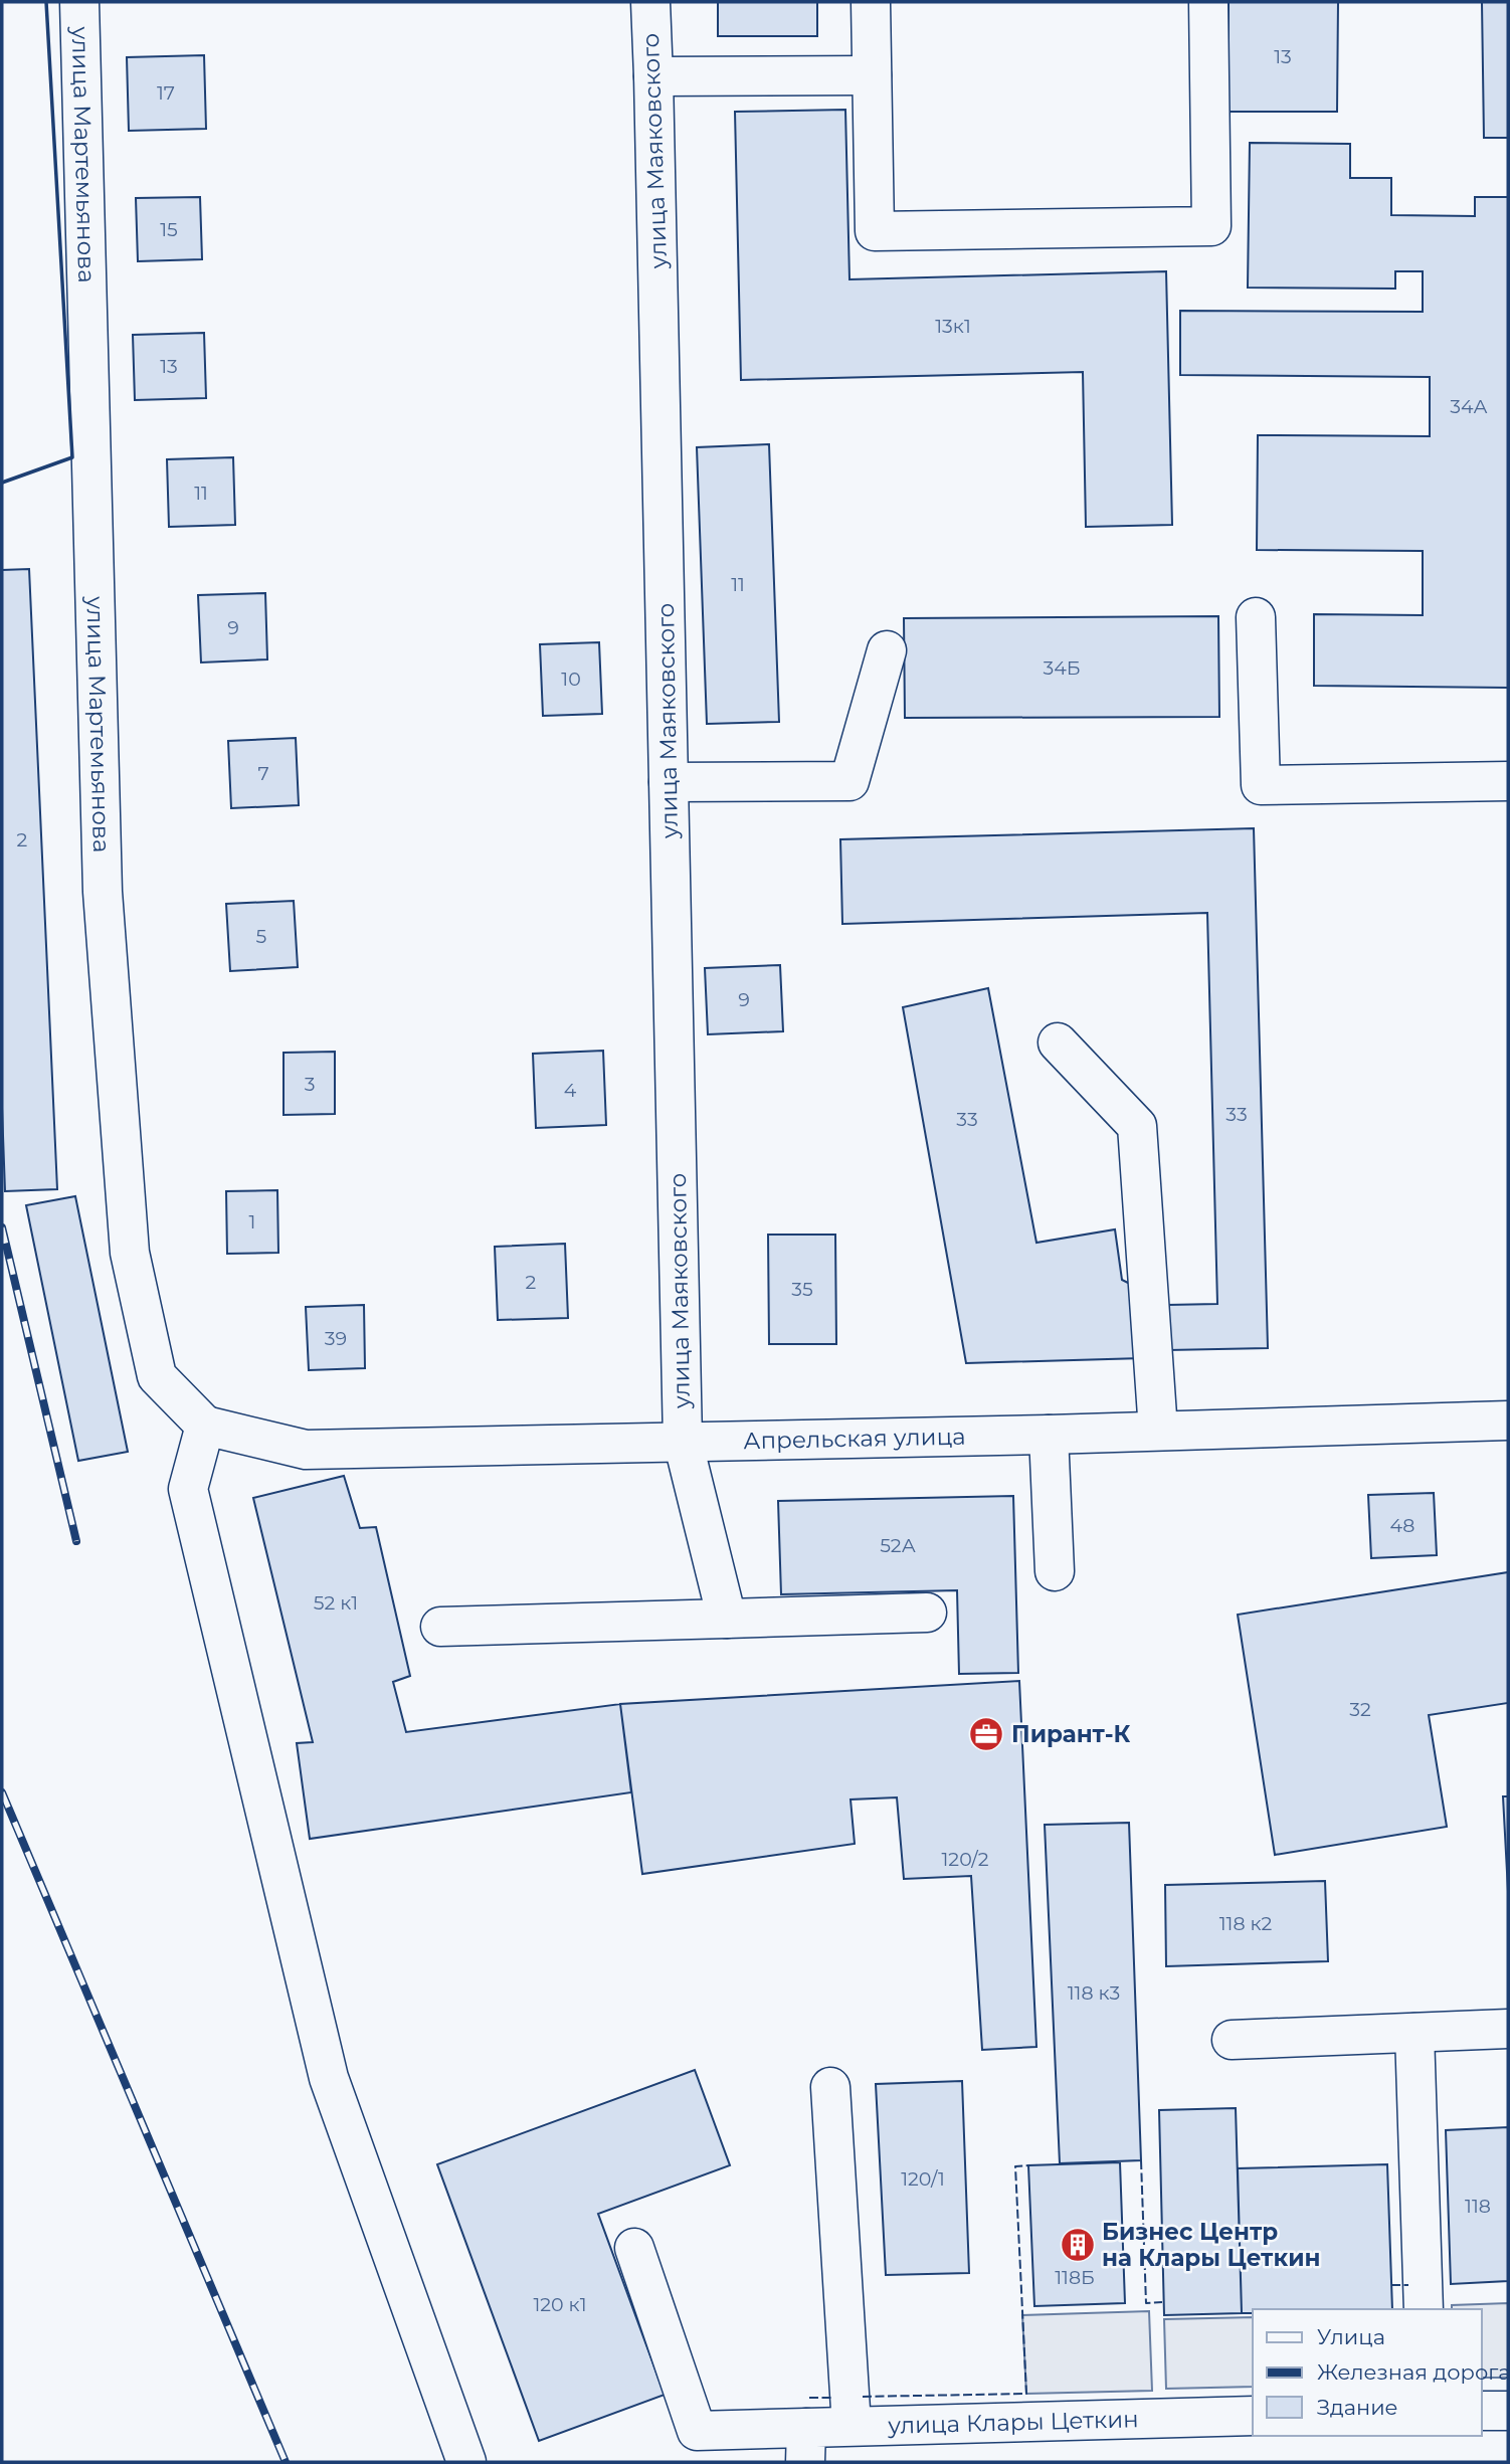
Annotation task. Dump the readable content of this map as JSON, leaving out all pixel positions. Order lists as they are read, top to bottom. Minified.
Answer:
{"streets":{"street":["улица Маяковского","улица Мартемьянова","Апрельская улица","улица Клары Цеткин"]},"crossings":[["улица Маяковского","Апрельская улица"],["улица Мартемьянова","Апрельская улица"]],"places":{"office":["Пирант-К"],"building":["Бизнес Центр на Клары Цеткин"]},"house_numbers":["13","17","15","13к1","13","34А","11","11","9","34Б","10","7","2","5","9","3","4","33","33","1","2","35","39","48","52А","52 к1","32","120/2","118 к2","118 к3","120/1","118","118Б","120 к1"],"legend":["Улица","Железная дорога","Здание"]}
